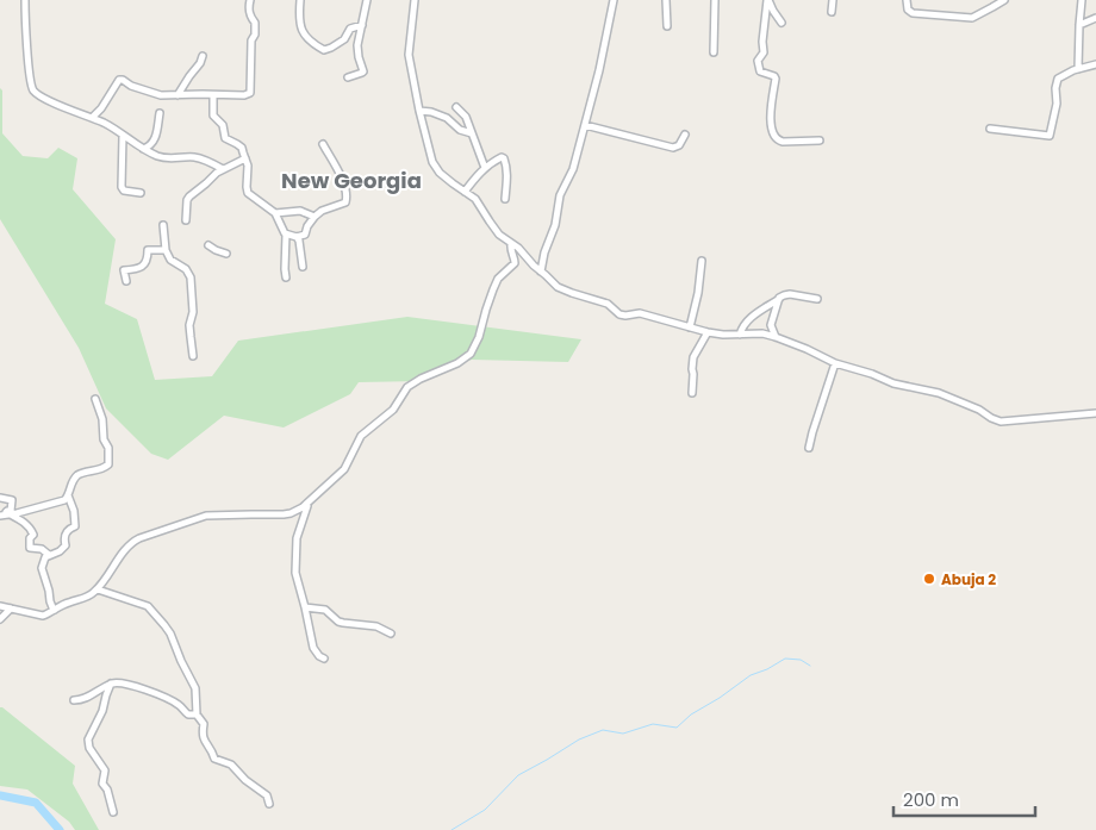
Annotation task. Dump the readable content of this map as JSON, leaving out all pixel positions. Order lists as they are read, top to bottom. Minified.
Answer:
{"districts":["New Georgia"],"places":["Abuja 2"],"scale_bar":"200 m"}
